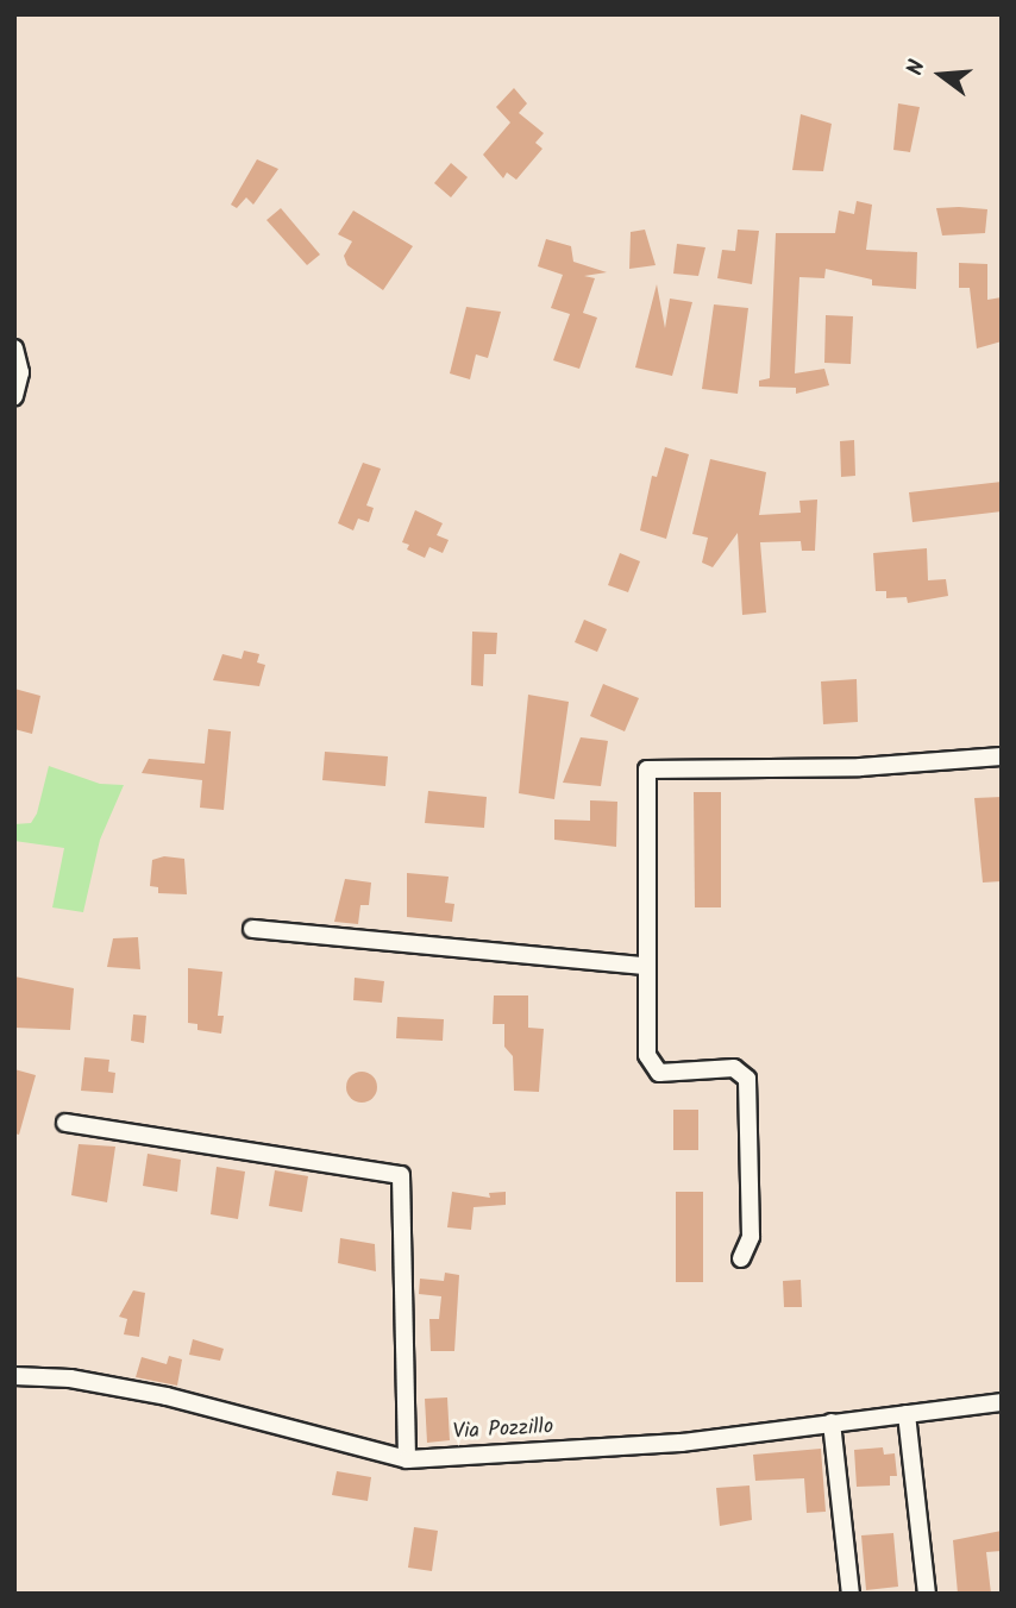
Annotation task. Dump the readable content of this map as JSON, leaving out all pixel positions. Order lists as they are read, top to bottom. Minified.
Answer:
{"streets":{"street":["Via Pozzillo"]},"north":"left"}
